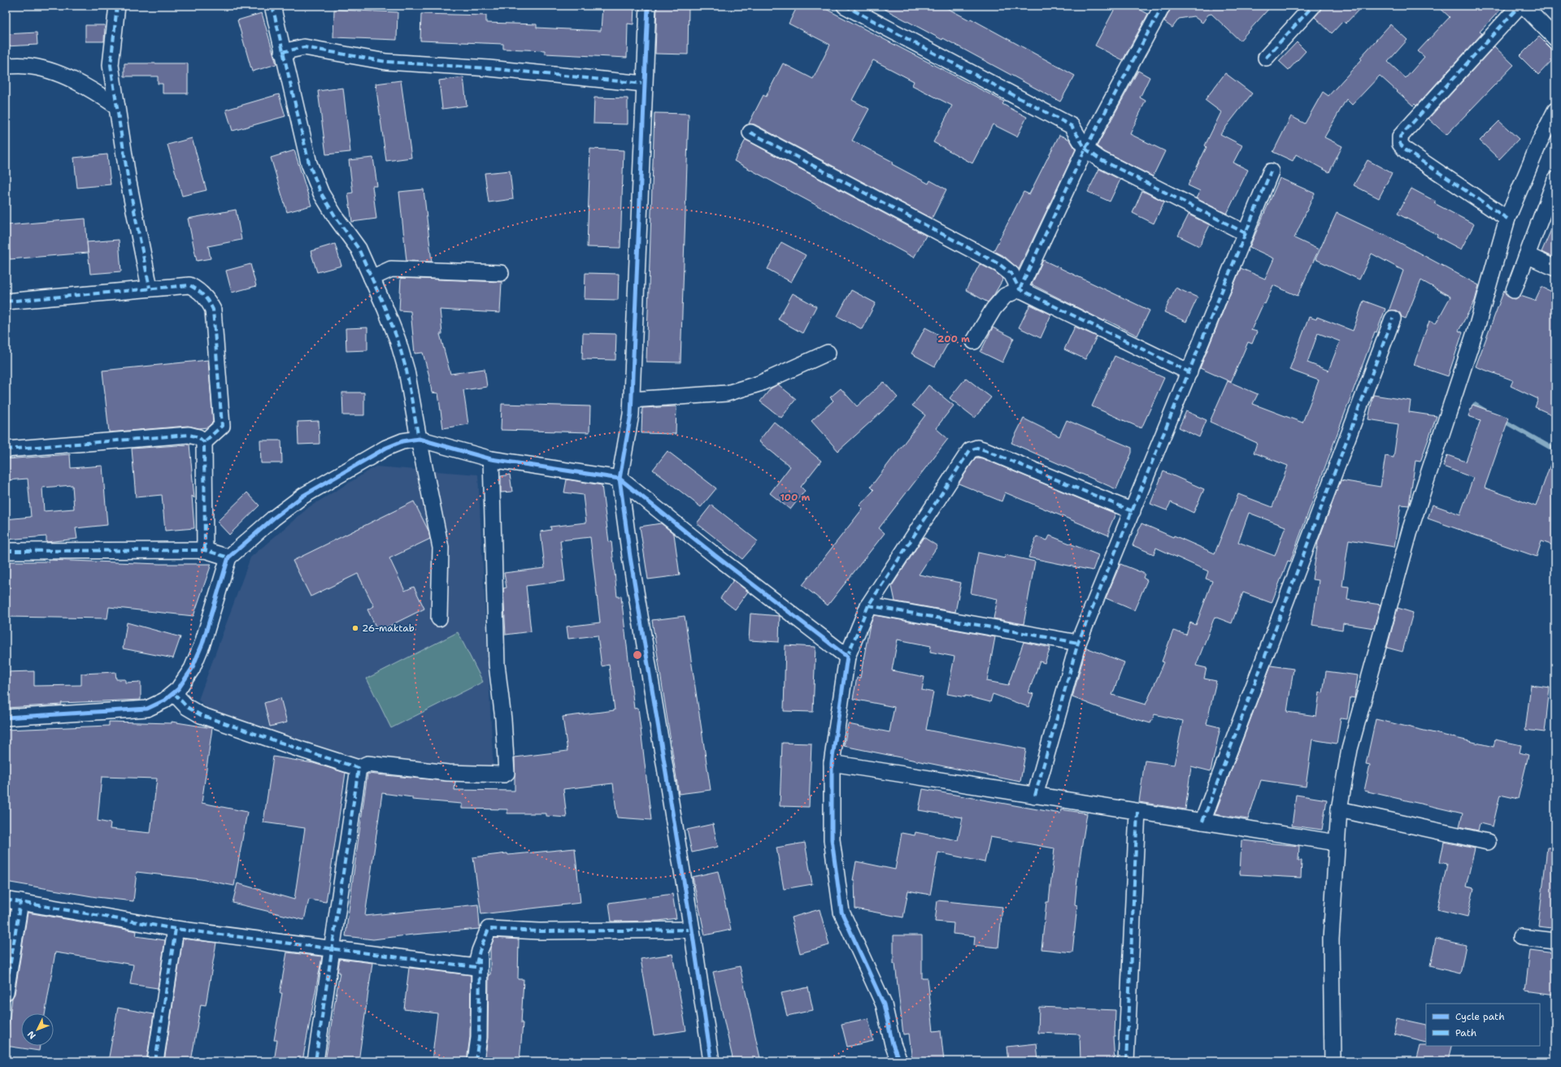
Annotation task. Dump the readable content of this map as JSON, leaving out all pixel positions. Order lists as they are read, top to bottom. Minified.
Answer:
{"places":["26-maktab"],"legend":["Cycle path","Path"],"north":"bottom left","rings":["200 m","100 m"]}
